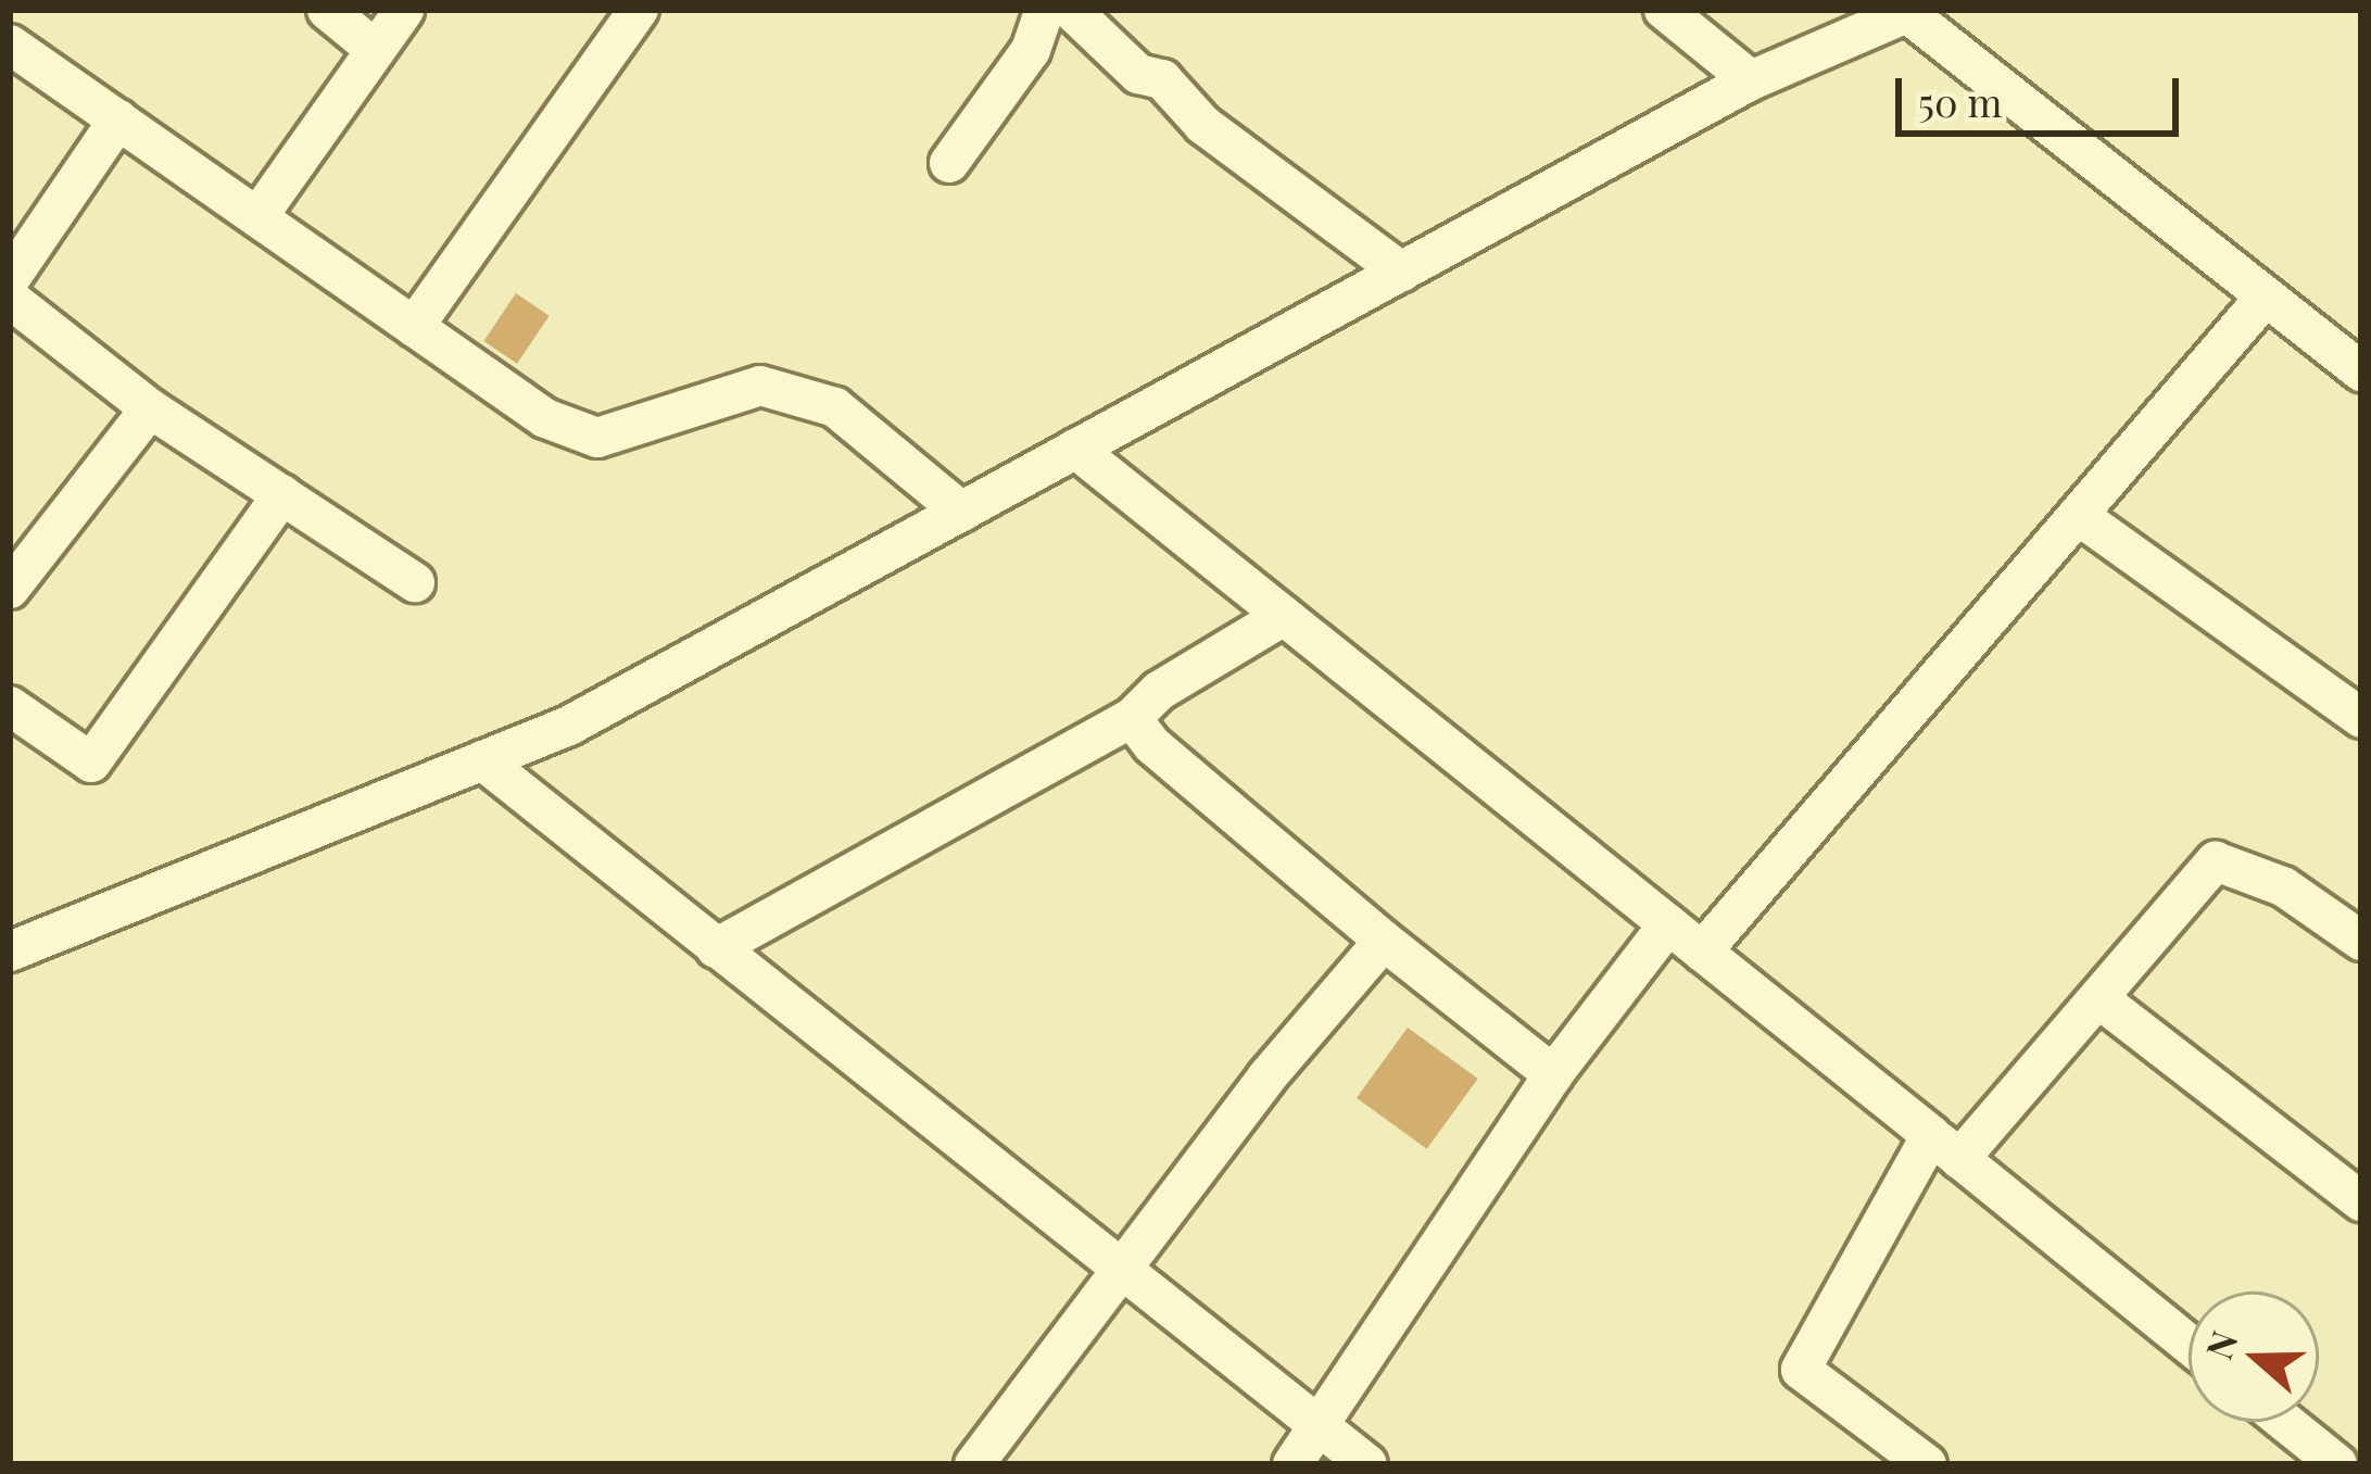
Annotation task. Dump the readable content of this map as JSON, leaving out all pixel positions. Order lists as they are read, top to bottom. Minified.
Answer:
{"scale_bar":"50 m","north":"left"}
